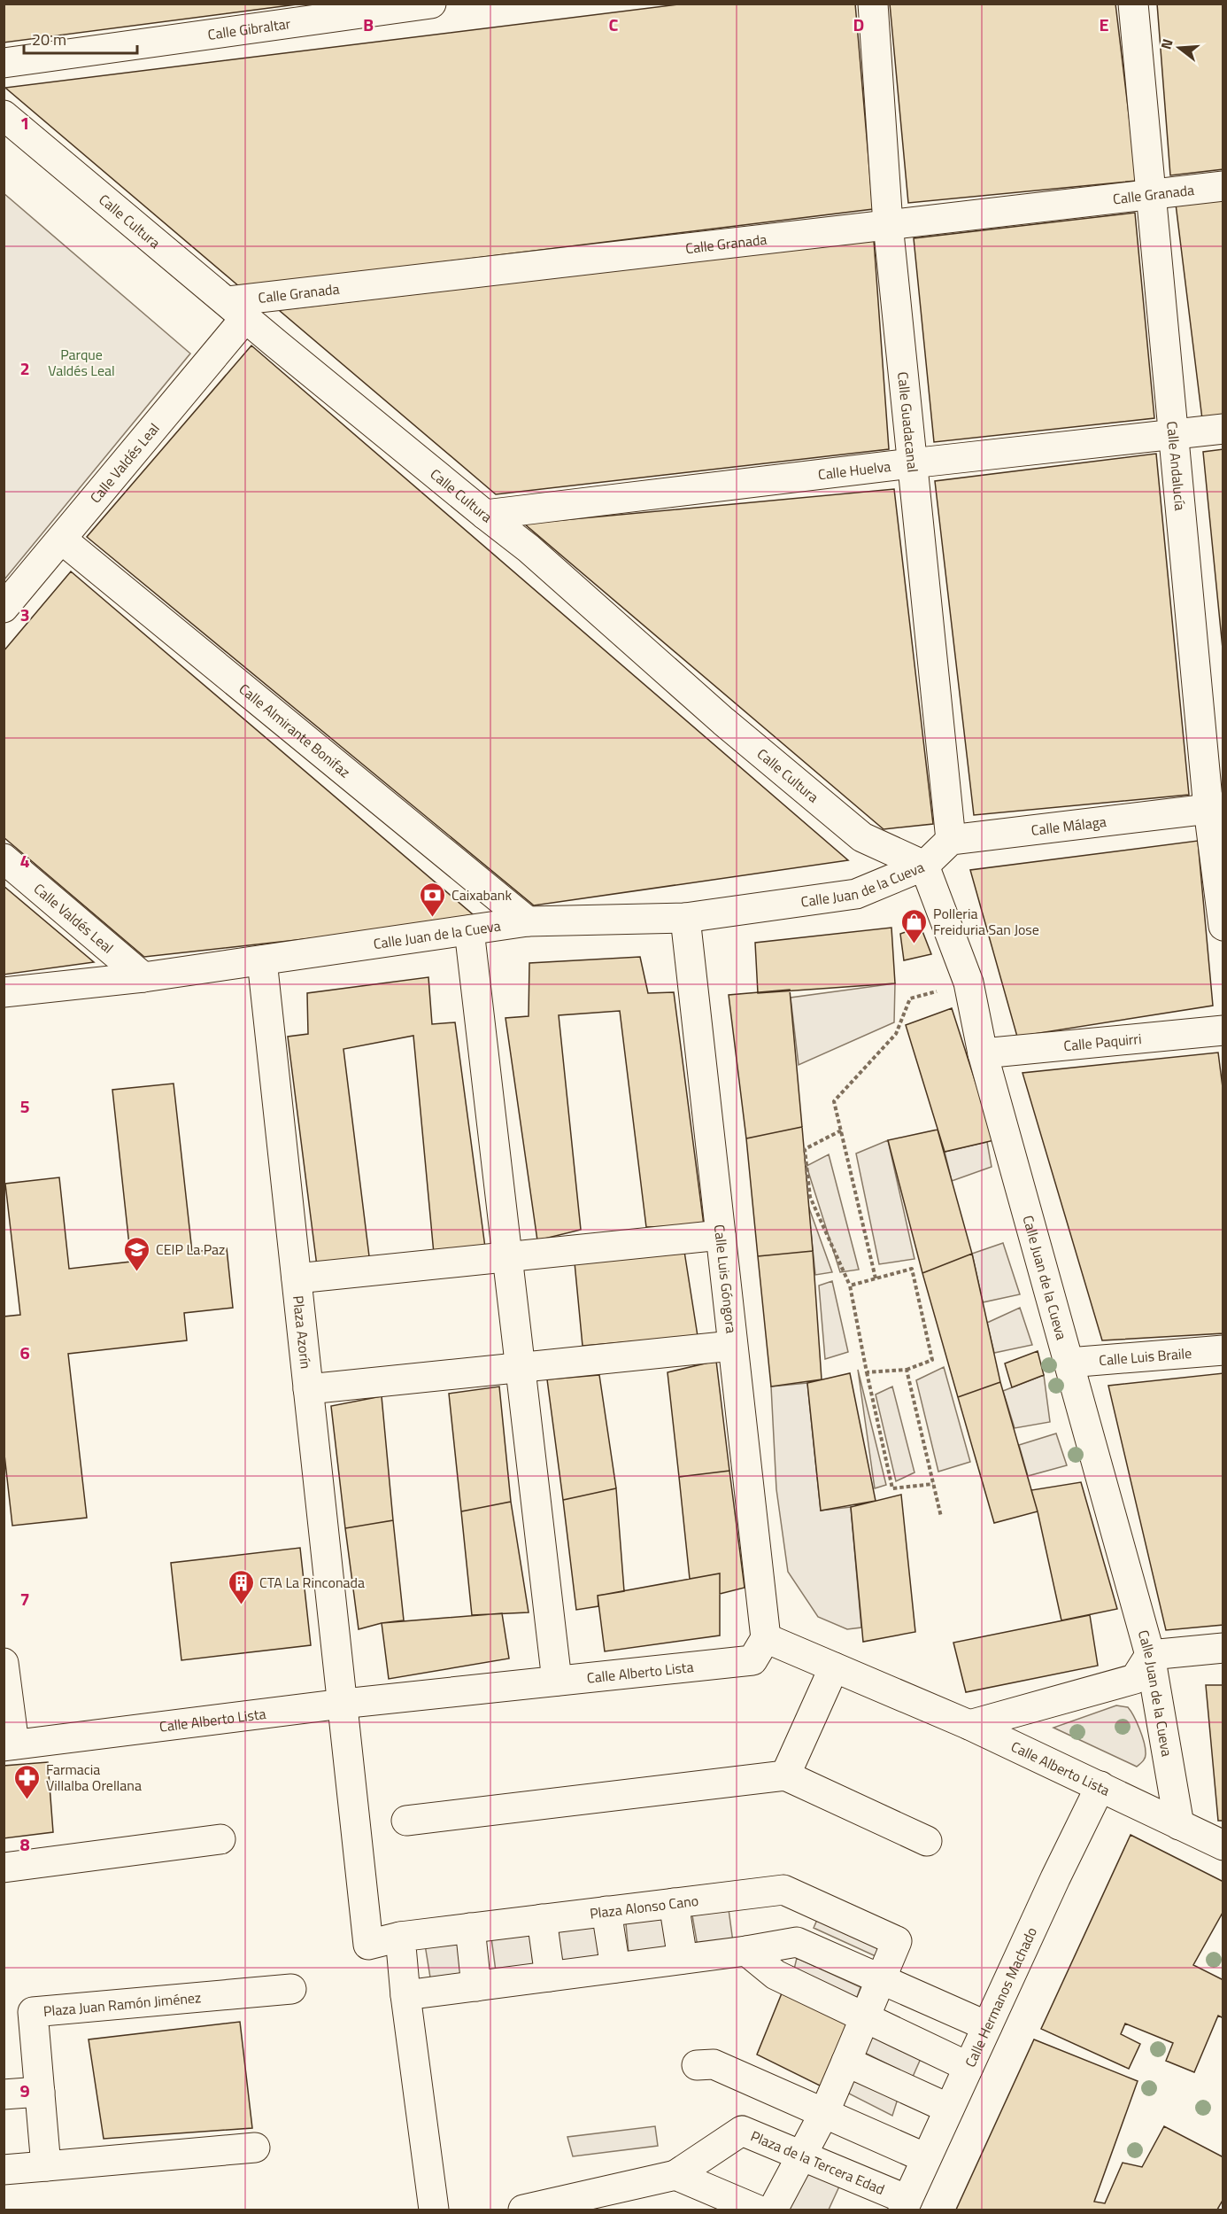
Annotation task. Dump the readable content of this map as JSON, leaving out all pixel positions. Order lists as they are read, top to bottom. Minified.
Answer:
{"streets":{"street":["Calle Gibraltar","Calle Granada","Calle Cultura","Calle Guadacanal","Calle Valdés Leal","Calle Andalucía","Calle Huelva","Calle Almirante Bonifaz","Calle Málaga","Calle Juan de la Cueva","Calle Paquirri","Calle Luis Góngora","Plaza Azorín","Calle Luis Braile","Calle Alberto Lista","Plaza Alonso Cano","Calle Hermanos Machado","Plaza Juan Ramón Jiménez","Plaza de la Tercera Edad"]},"crossings":[["Calle Granada","Calle Cultura"],["Calle Granada","Calle Guadacanal"],["Calle Granada","Calle Valdés Leal"],["Calle Granada","Calle Andalucía"],["Calle Cultura","Calle Valdés Leal"],["Calle Cultura","Calle Huelva"],["Calle Cultura","Calle Juan de la Cueva"],["Calle Guadacanal","Calle Huelva"],["Calle Guadacanal","Calle Málaga"],["Calle Valdés Leal","Calle Almirante Bonifaz"],["Calle Valdés Leal","Calle Juan de la Cueva"],["Calle Andalucía","Calle Huelva"],["Calle Andalucía","Calle Málaga"],["Calle Almirante Bonifaz","Calle Juan de la Cueva"],["Calle Juan de la Cueva","Calle Paquirri"],["Calle Juan de la Cueva","Calle Luis Góngora"],["Calle Juan de la Cueva","Plaza Azorín"],["Calle Juan de la Cueva","Calle Luis Braile"],["Calle Juan de la Cueva","Calle Alberto Lista"],["Calle Luis Góngora","Calle Alberto Lista"],["Plaza Azorín","Calle Alberto Lista"],["Plaza Azorín","Plaza Alonso Cano"],["Calle Alberto Lista","Calle Hermanos Machado"],["Plaza Alonso Cano","Plaza de la Tercera Edad"],["Calle Hermanos Machado","Plaza de la Tercera Edad"]],"parks":["Parque Valdés Leal"],"places":{"bank":["Caixabank"],"shop":["Polleria Freiduria San Jose"],"school or university":["CEIP La Paz"],"building":["CTA La Rinconada"],"pharmacy":["Farmacia Villalba Orellana"]},"scale_bar":"20 m","north":"left","grid":{"columns":["B","C","D","E"],"rows":["1","2","3","4","5","6","7","8","9"]}}
